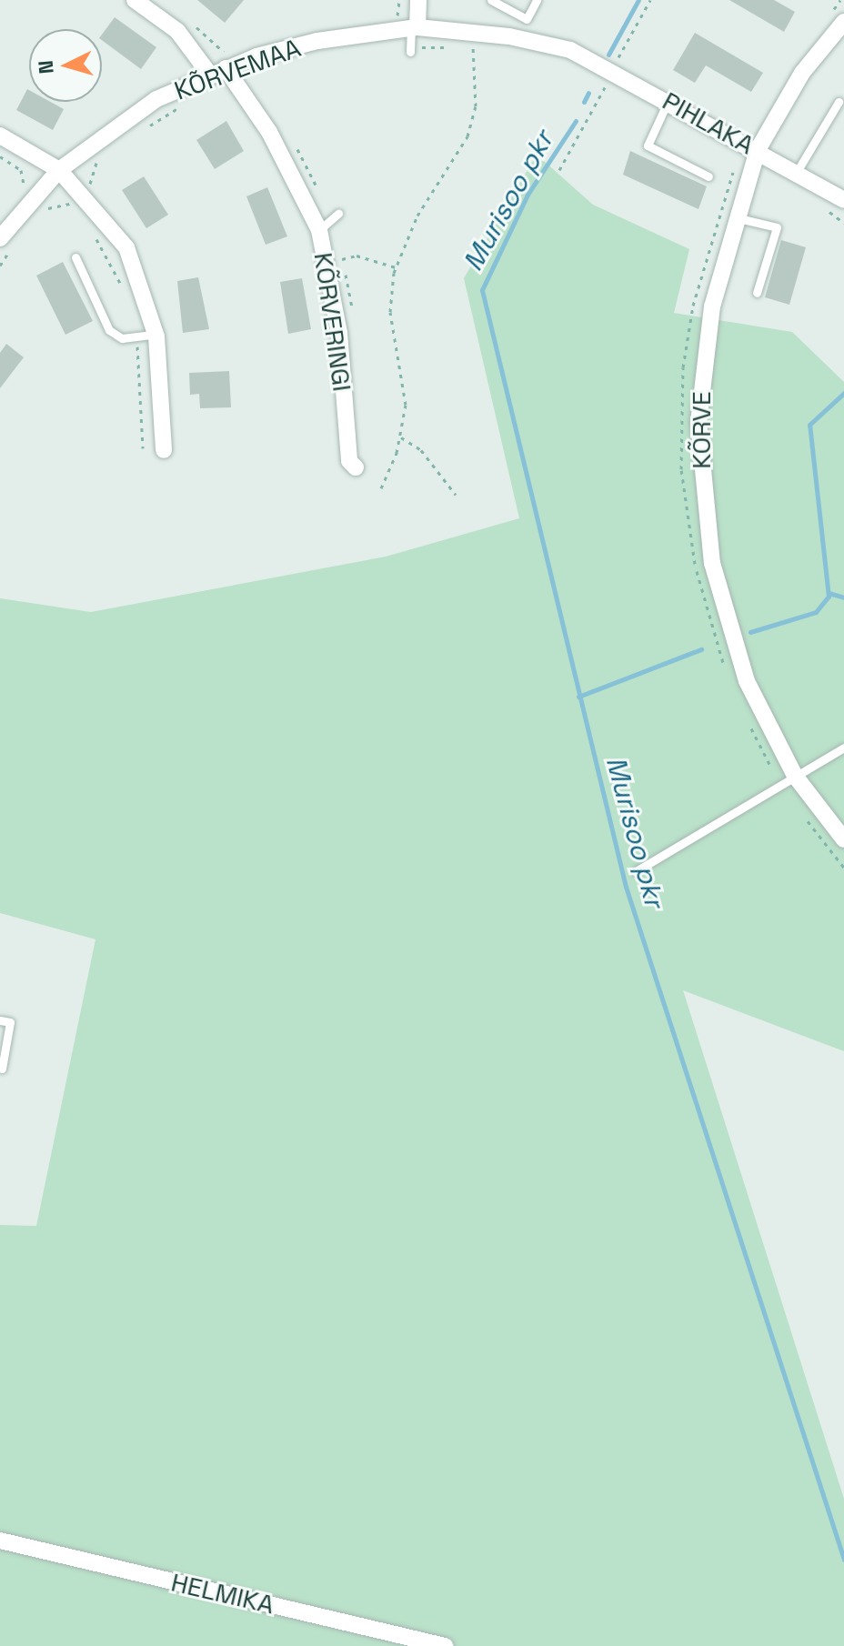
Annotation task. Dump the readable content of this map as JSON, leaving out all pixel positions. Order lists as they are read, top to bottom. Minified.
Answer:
{"streets":{"street":["KÕRVEMAA","PIHLAKA","KÕRVERINGI","KÕRVE","HELMIKA"]},"crossings":[["KÕRVEMAA","PIHLAKA"],["KÕRVEMAA","KÕRVERINGI"],["PIHLAKA","KÕRVE"]],"water":["Murisoo pkr"],"north":"left"}
